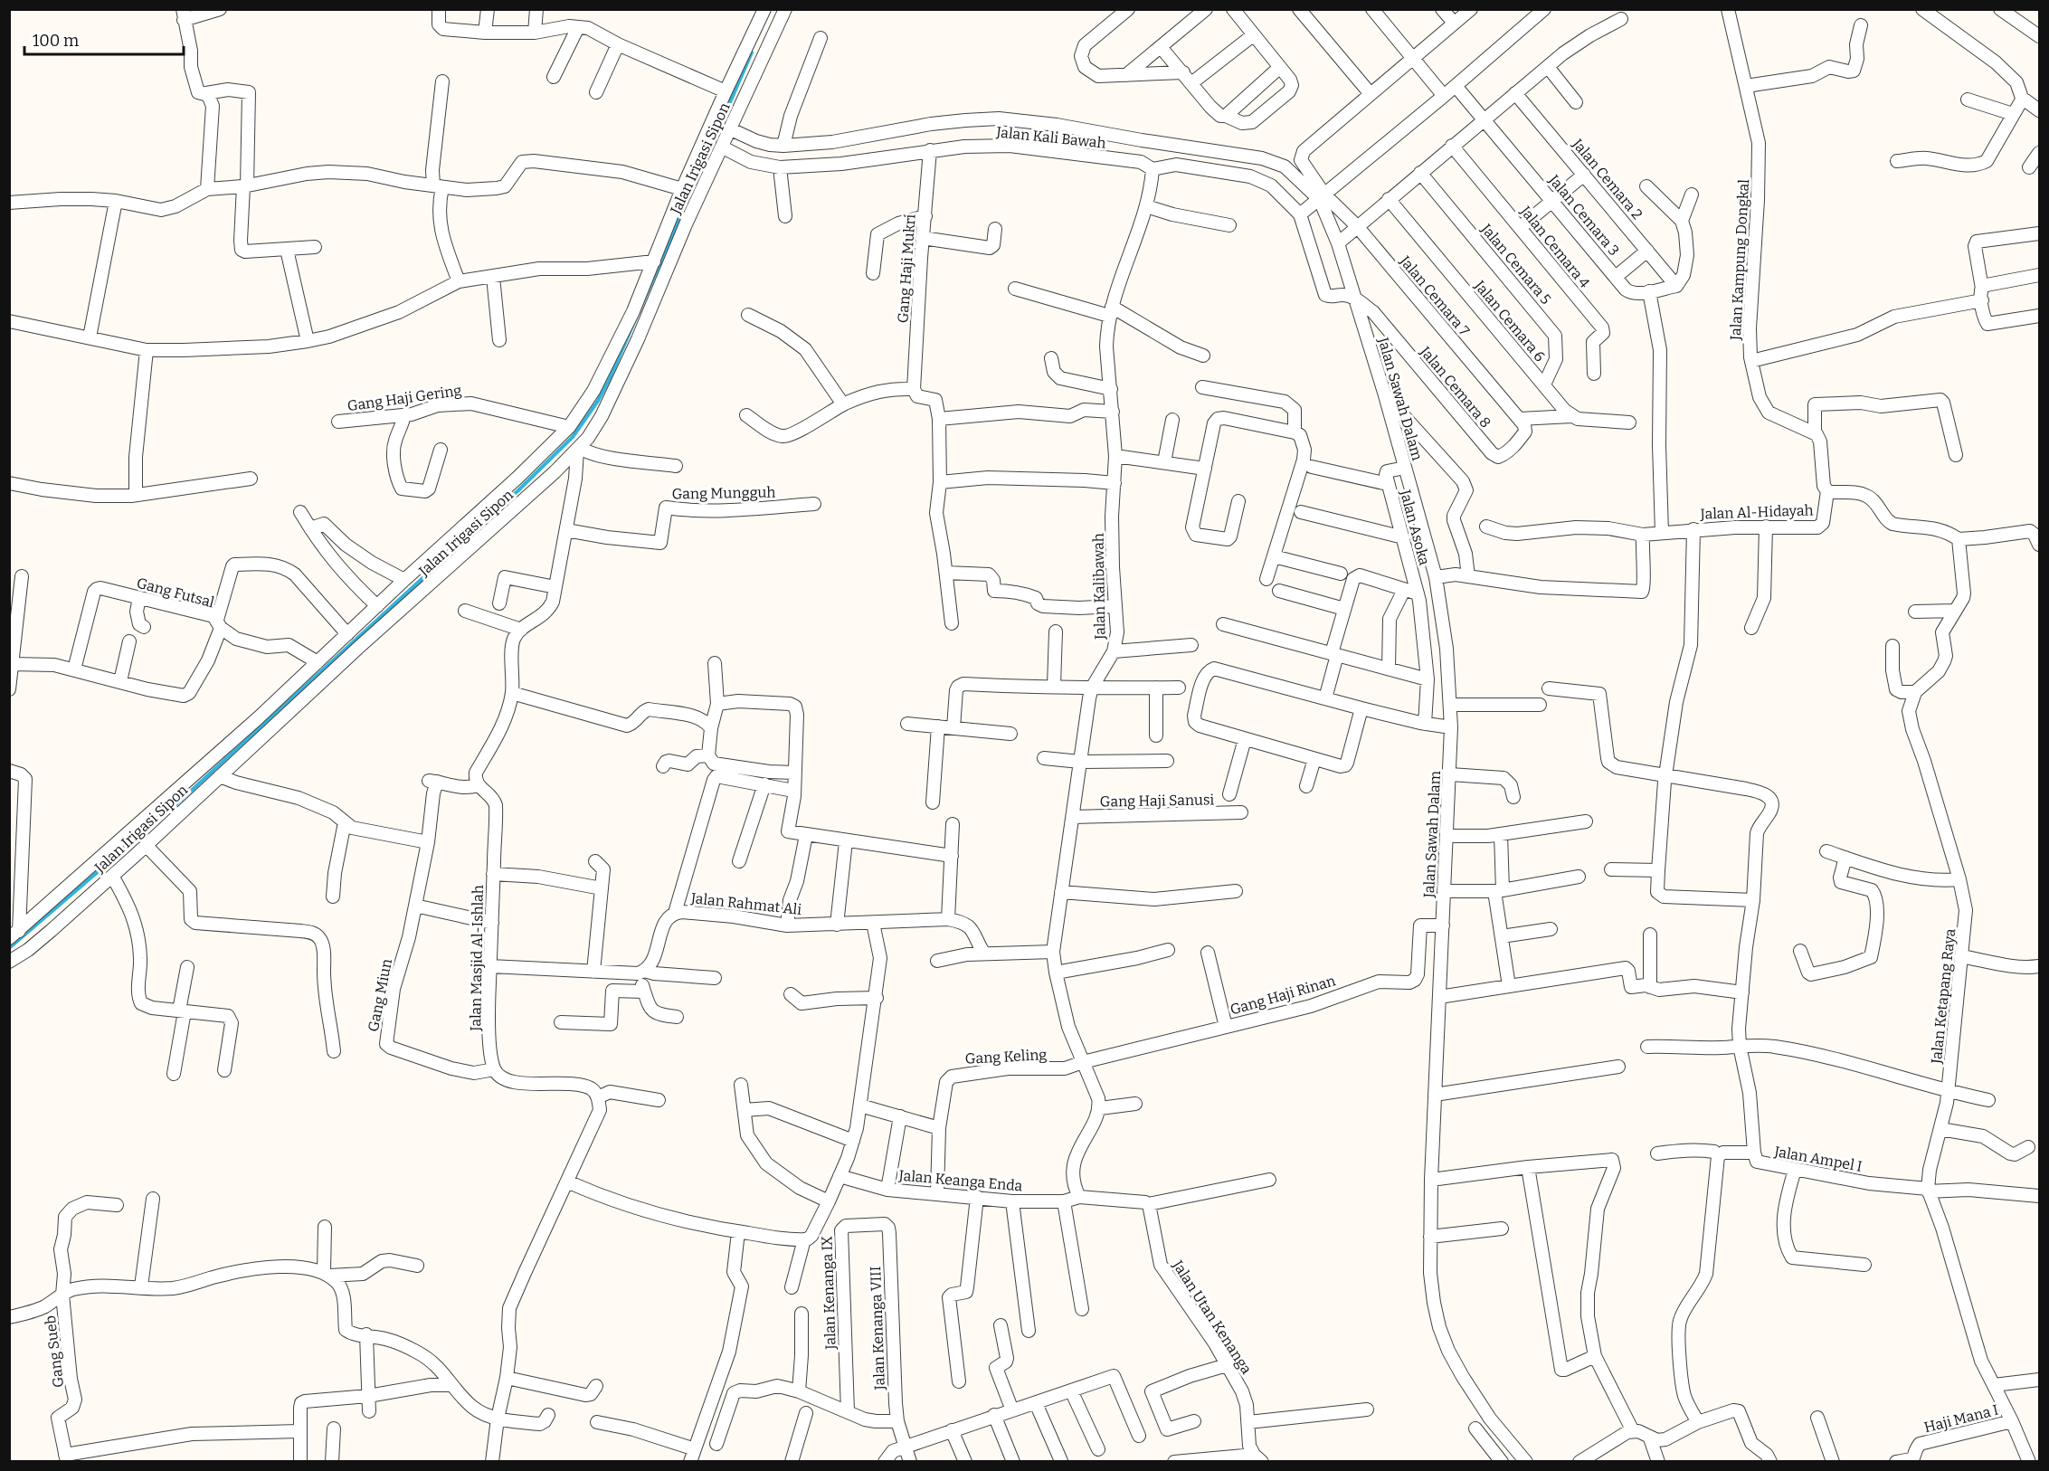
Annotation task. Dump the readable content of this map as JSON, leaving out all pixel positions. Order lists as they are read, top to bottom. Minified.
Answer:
{"streets":{"street":["Jalan Kali Bawah","Jalan Irigasi Sipon","Jalan Cemara 2","Jalan Cemara 3","Jalan Cemara 4","Jalan Kampung Dongkal","Jalan Cemara 5","Gang Haji Mukri","Jalan Cemara 7","Jalan Cemara 6","Jalan Cemara 8","Gang Haji Gering","Jalan Sawah Dalam","Gang Mungguh","Jalan Al-Hidayah","Jalan Asoka","Jalan Kalibawah","Gang Futsal","Gang Haji Sanusi","Jalan Rahmat Ali","Jalan Masjid Al-Ishlah","Gang Miun","Gang Haji Rinan","Jalan Ketapang Raya","Gang Keling","Jalan Ampel I","Jalan Keanga Enda","Jalan Kenanga IX","Jalan Utan Kenanga","Jalan Kenanga VIII","Gang Sueb","Haji Mana I"]},"crossings":[["Jalan Kali Bawah","Jalan Irigasi Sipon"],["Jalan Kali Bawah","Gang Haji Mukri"],["Jalan Kali Bawah","Jalan Cemara 7"],["Jalan Kali Bawah","Jalan Sawah Dalam"],["Jalan Kali Bawah","Jalan Kalibawah"],["Jalan Irigasi Sipon","Gang Haji Gering"],["Jalan Irigasi Sipon","Gang Futsal"],["Jalan Cemara 2","Jalan Cemara 3"],["Jalan Cemara 5","Jalan Cemara 6"],["Jalan Cemara 7","Jalan Cemara 8"],["Jalan Cemara 7","Jalan Sawah Dalam"],["Jalan Cemara 8","Jalan Sawah Dalam"],["Jalan Sawah Dalam","Jalan Asoka"],["Jalan Sawah Dalam","Gang Haji Rinan"],["Jalan Kalibawah","Gang Haji Sanusi"],["Jalan Kalibawah","Gang Haji Rinan"],["Jalan Kalibawah","Gang Keling"],["Jalan Masjid Al-Ishlah","Gang Miun"],["Gang Haji Rinan","Gang Keling"],["Jalan Ketapang Raya","Jalan Ampel I"],["Gang Keling","Jalan Keanga Enda"],["Jalan Kenanga IX","Jalan Kenanga VIII"]],"scale_bar":"100 m"}
